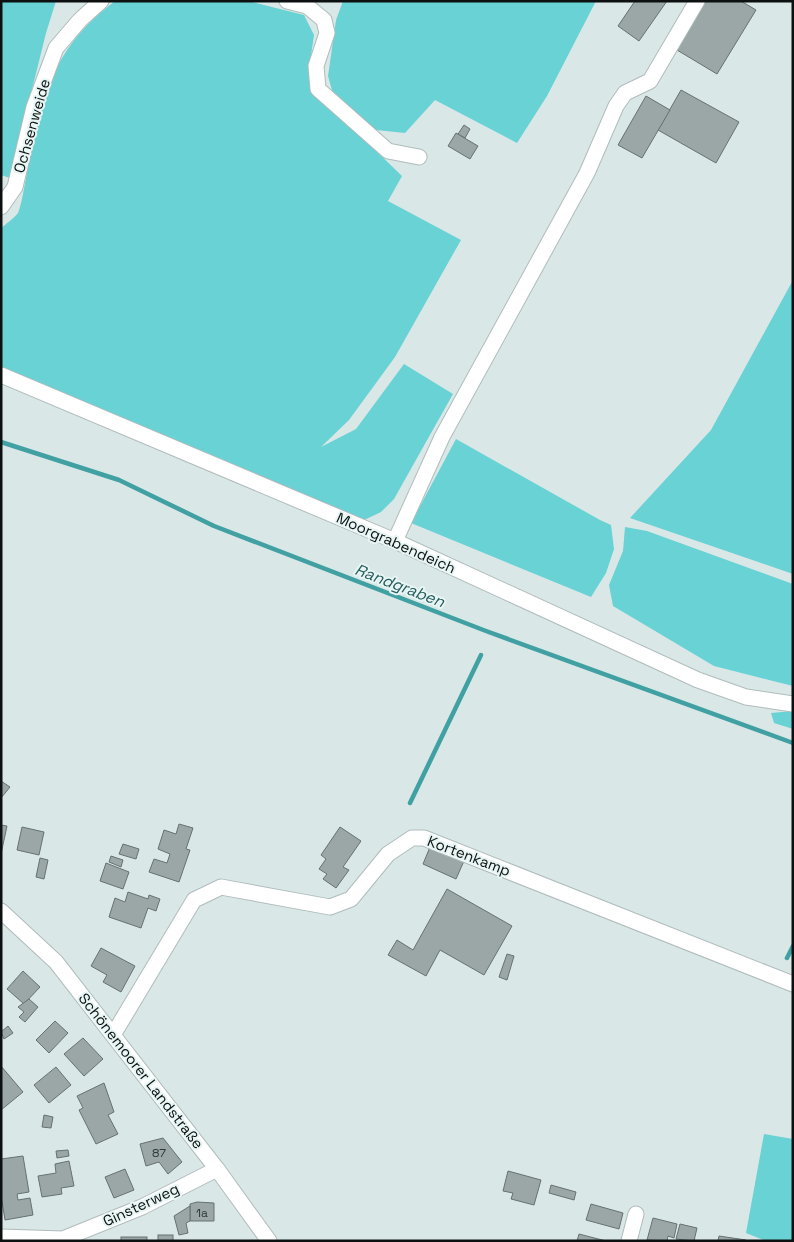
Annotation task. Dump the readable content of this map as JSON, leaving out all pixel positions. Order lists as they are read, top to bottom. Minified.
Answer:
{"streets":{"street":["Ochsenweide","Moorgrabendeich","Kortenkamp","Schönemoorer Landstraße","Ginsterweg"]},"crossings":[["Kortenkamp","Schönemoorer Landstraße"],["Schönemoorer Landstraße","Ginsterweg"]],"water":["Randgraben"],"house_numbers":["87","1a"]}
